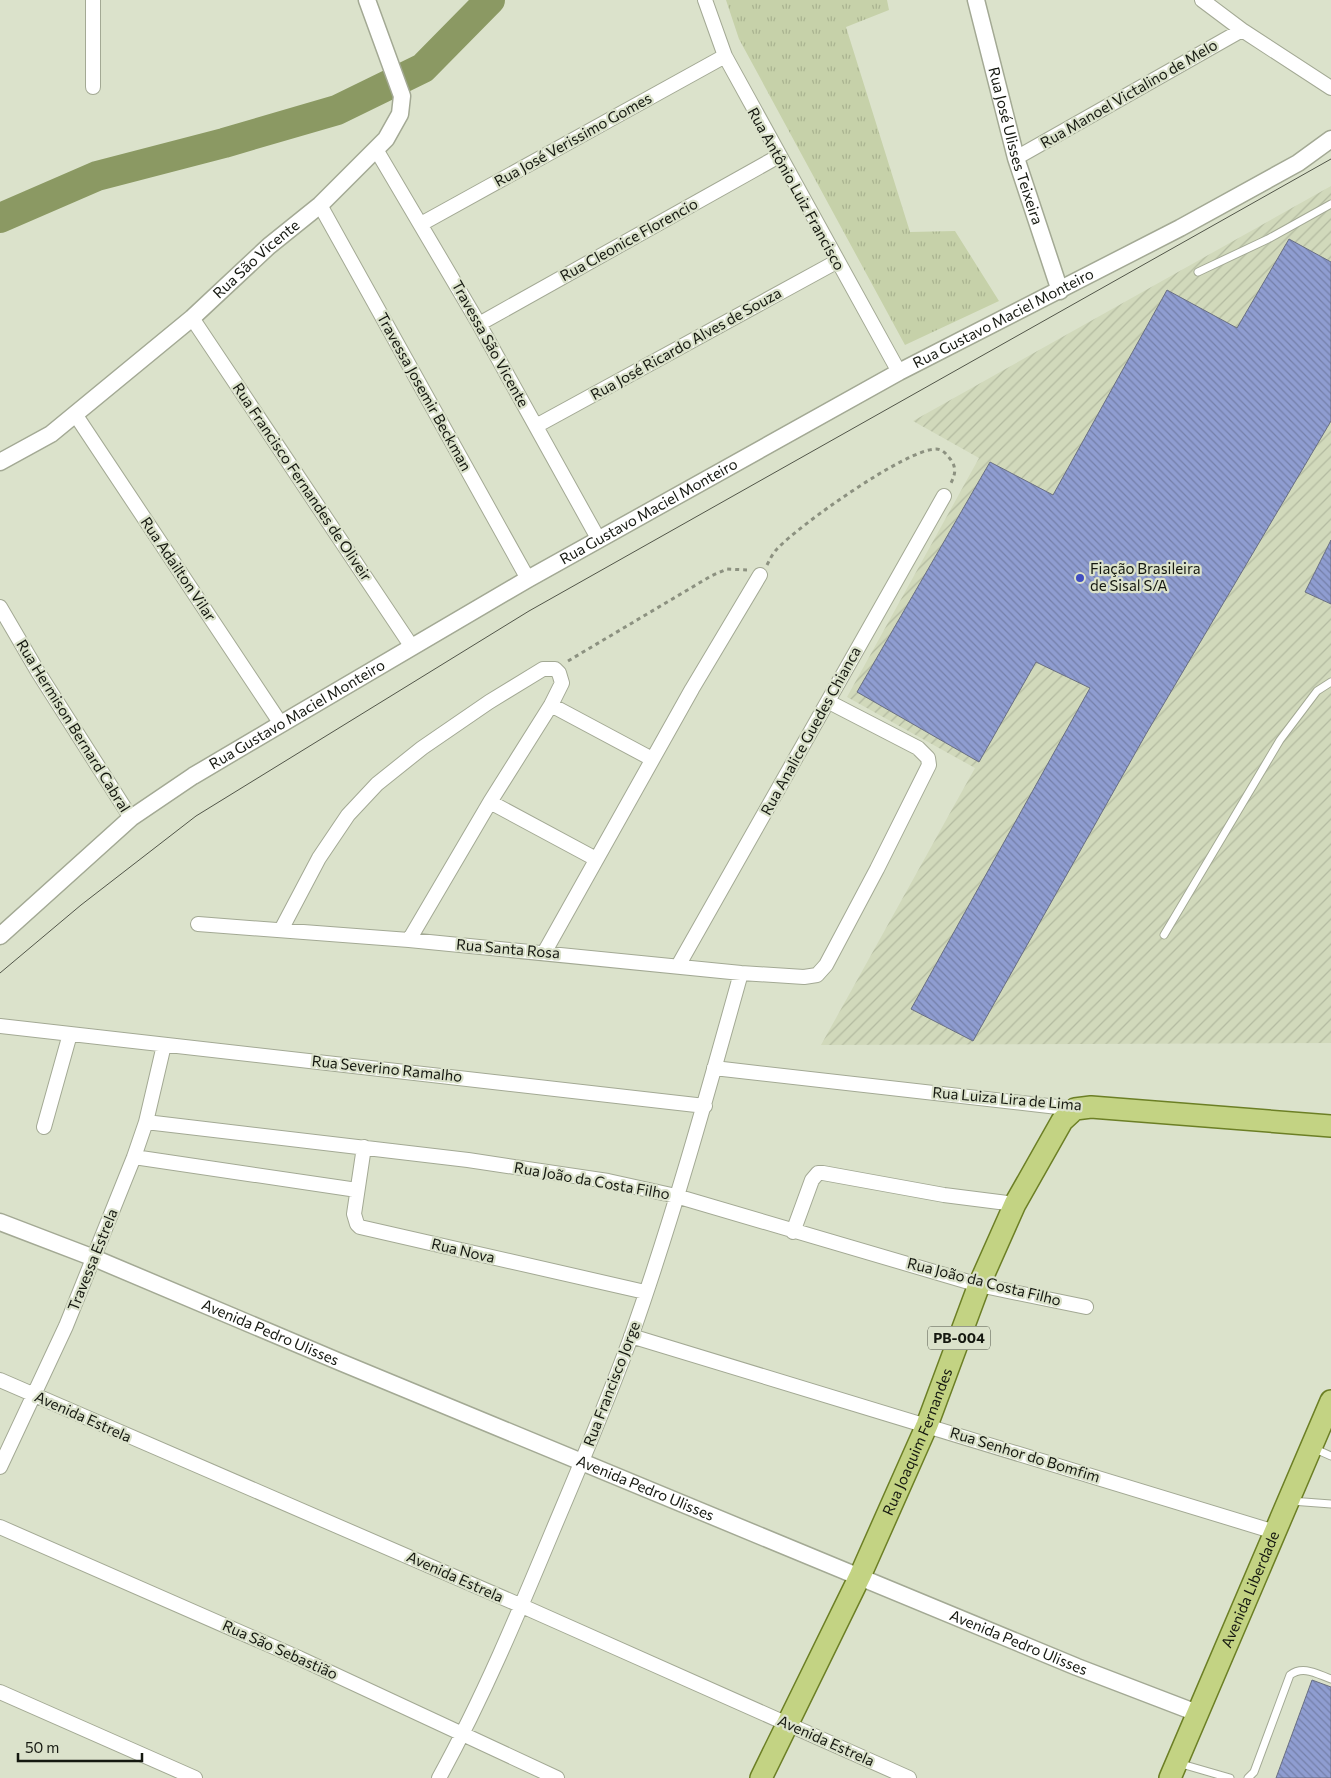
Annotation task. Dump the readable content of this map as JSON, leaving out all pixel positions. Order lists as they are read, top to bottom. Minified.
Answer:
{"streets":{"main road":["Rua Luiza Lira de Lima","PB-004","Rua Joaquim Fernandes","Avenida Liberdade"],"street":["Rua Manoel Victalino de Melo","Rua José Verissimo Gomes","Rua José Ulisses Teixeira","Rua Antônio Luiz Francisco","Rua Cleonice Florencio","Rua São Vicente","Rua Gustavo Maciel Monteiro","Travessa São Vicente","Rua José Ricardo Alves de Souza","Travessa Josemir Beckman","Rua Francisco Fernandes de Oliveir","Rua Adailton Vilar","Rua Hermison Bernard Cabral","Rua Analice Guedes Chianca","Rua Santa Rosa","Rua Severino Ramalho","Rua João da Costa Filho","Rua Nova","Travessa Estrela","Avenida Pedro Ulisses","Rua Francisco Jorge","Avenida Estrela","Rua Senhor do Bomfim","Rua São Sebastião"]},"crossings":[["Rua Manoel Victalino de Melo","Rua José Ulisses Teixeira"],["Rua José Verissimo Gomes","Rua Antônio Luiz Francisco"],["Rua José Verissimo Gomes","Travessa São Vicente"],["Rua José Ulisses Teixeira","Rua Gustavo Maciel Monteiro"],["Rua Antônio Luiz Francisco","Rua Cleonice Florencio"],["Rua Antônio Luiz Francisco","Rua Gustavo Maciel Monteiro"],["Rua Antônio Luiz Francisco","Rua José Ricardo Alves de Souza"],["Rua Cleonice Florencio","Travessa São Vicente"],["Rua São Vicente","Travessa São Vicente"],["Rua São Vicente","Travessa Josemir Beckman"],["Rua São Vicente","Rua Francisco Fernandes de Oliveir"],["Rua São Vicente","Rua Adailton Vilar"],["Rua Gustavo Maciel Monteiro","Travessa São Vicente"],["Rua Gustavo Maciel Monteiro","Travessa Josemir Beckman"],["Rua Gustavo Maciel Monteiro","Rua Francisco Fernandes de Oliveir"],["Rua Gustavo Maciel Monteiro","Rua Adailton Vilar"],["Rua Gustavo Maciel Monteiro","Rua Hermison Bernard Cabral"],["Travessa São Vicente","Rua José Ricardo Alves de Souza"],["Rua Analice Guedes Chianca","Rua Santa Rosa"],["Rua Santa Rosa","Rua Francisco Jorge"],["Rua Severino Ramalho","Travessa Estrela"],["Rua Severino Ramalho","Rua Francisco Jorge"],["Rua Luiza Lira de Lima","Rua Francisco Jorge"],["Rua Luiza Lira de Lima","Rua Joaquim Fernandes"],["Rua João da Costa Filho","Rua Nova"],["Rua João da Costa Filho","Travessa Estrela"],["Rua João da Costa Filho","Rua Francisco Jorge"],["Rua João da Costa Filho","Rua Joaquim Fernandes"],["Rua Nova","Rua Francisco Jorge"],["Travessa Estrela","Avenida Pedro Ulisses"],["Travessa Estrela","Avenida Estrela"],["Avenida Pedro Ulisses","Rua Francisco Jorge"],["Avenida Pedro Ulisses","Rua Joaquim Fernandes"],["Avenida Pedro Ulisses","Avenida Liberdade"],["Rua Francisco Jorge","Avenida Estrela"],["Rua Francisco Jorge","Rua Senhor do Bomfim"],["Rua Francisco Jorge","Rua São Sebastião"],["Avenida Estrela","Rua Joaquim Fernandes"],["Rua Joaquim Fernandes","Rua Senhor do Bomfim"],["Rua Senhor do Bomfim","Avenida Liberdade"]],"places":["Fiação Brasileira de Sisal S/A"],"scale_bar":"50 m"}
